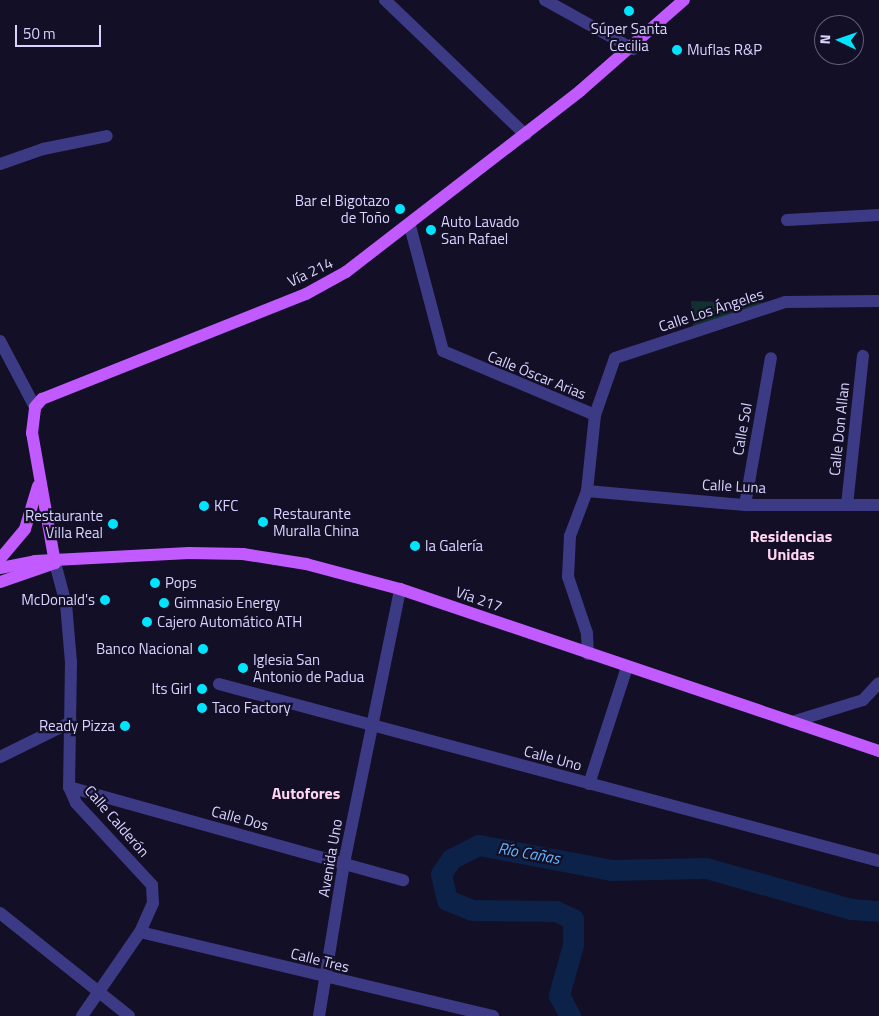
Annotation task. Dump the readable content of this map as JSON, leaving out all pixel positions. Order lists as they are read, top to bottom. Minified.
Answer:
{"streets":{"main road":["Vía 214","Vía 217"],"street":["Calle Los Ángeles","Calle Óscar Arias","Calle Sol","Calle Don Allan","Calle Luna","Calle Uno","Calle Dos","Calle Calderón","Avenida Uno","Calle Tres"]},"crossings":[["Vía 214","Calle Óscar Arias"],["Calle Los Ángeles","Calle Óscar Arias"],["Calle Óscar Arias","Calle Luna"],["Calle Óscar Arias","Vía 217"],["Calle Sol","Calle Luna"],["Calle Don Allan","Calle Luna"],["Vía 217","Calle Calderón"],["Vía 217","Avenida Uno"],["Calle Uno","Avenida Uno"],["Calle Dos","Calle Calderón"],["Calle Dos","Avenida Uno"],["Calle Calderón","Calle Tres"],["Avenida Uno","Calle Tres"]],"districts":["Residencias Unidas","Autofores"],"water":["Río Cañas"],"places":["Súper Santa Cecilia","Muflas R&P","Bar el Bigotazo de Toño","Auto Lavado San Rafael","KFC","Restaurante Muralla China","Restaurante Villa Real","la Galería","Pops","McDonald's","Gimnasio Energy","Cajero Automático ATH","Banco Nacional","Iglesia San Antonio de Padua","Its Girl","Taco Factory","Ready Pizza"],"scale_bar":"50 m","north":"left"}
